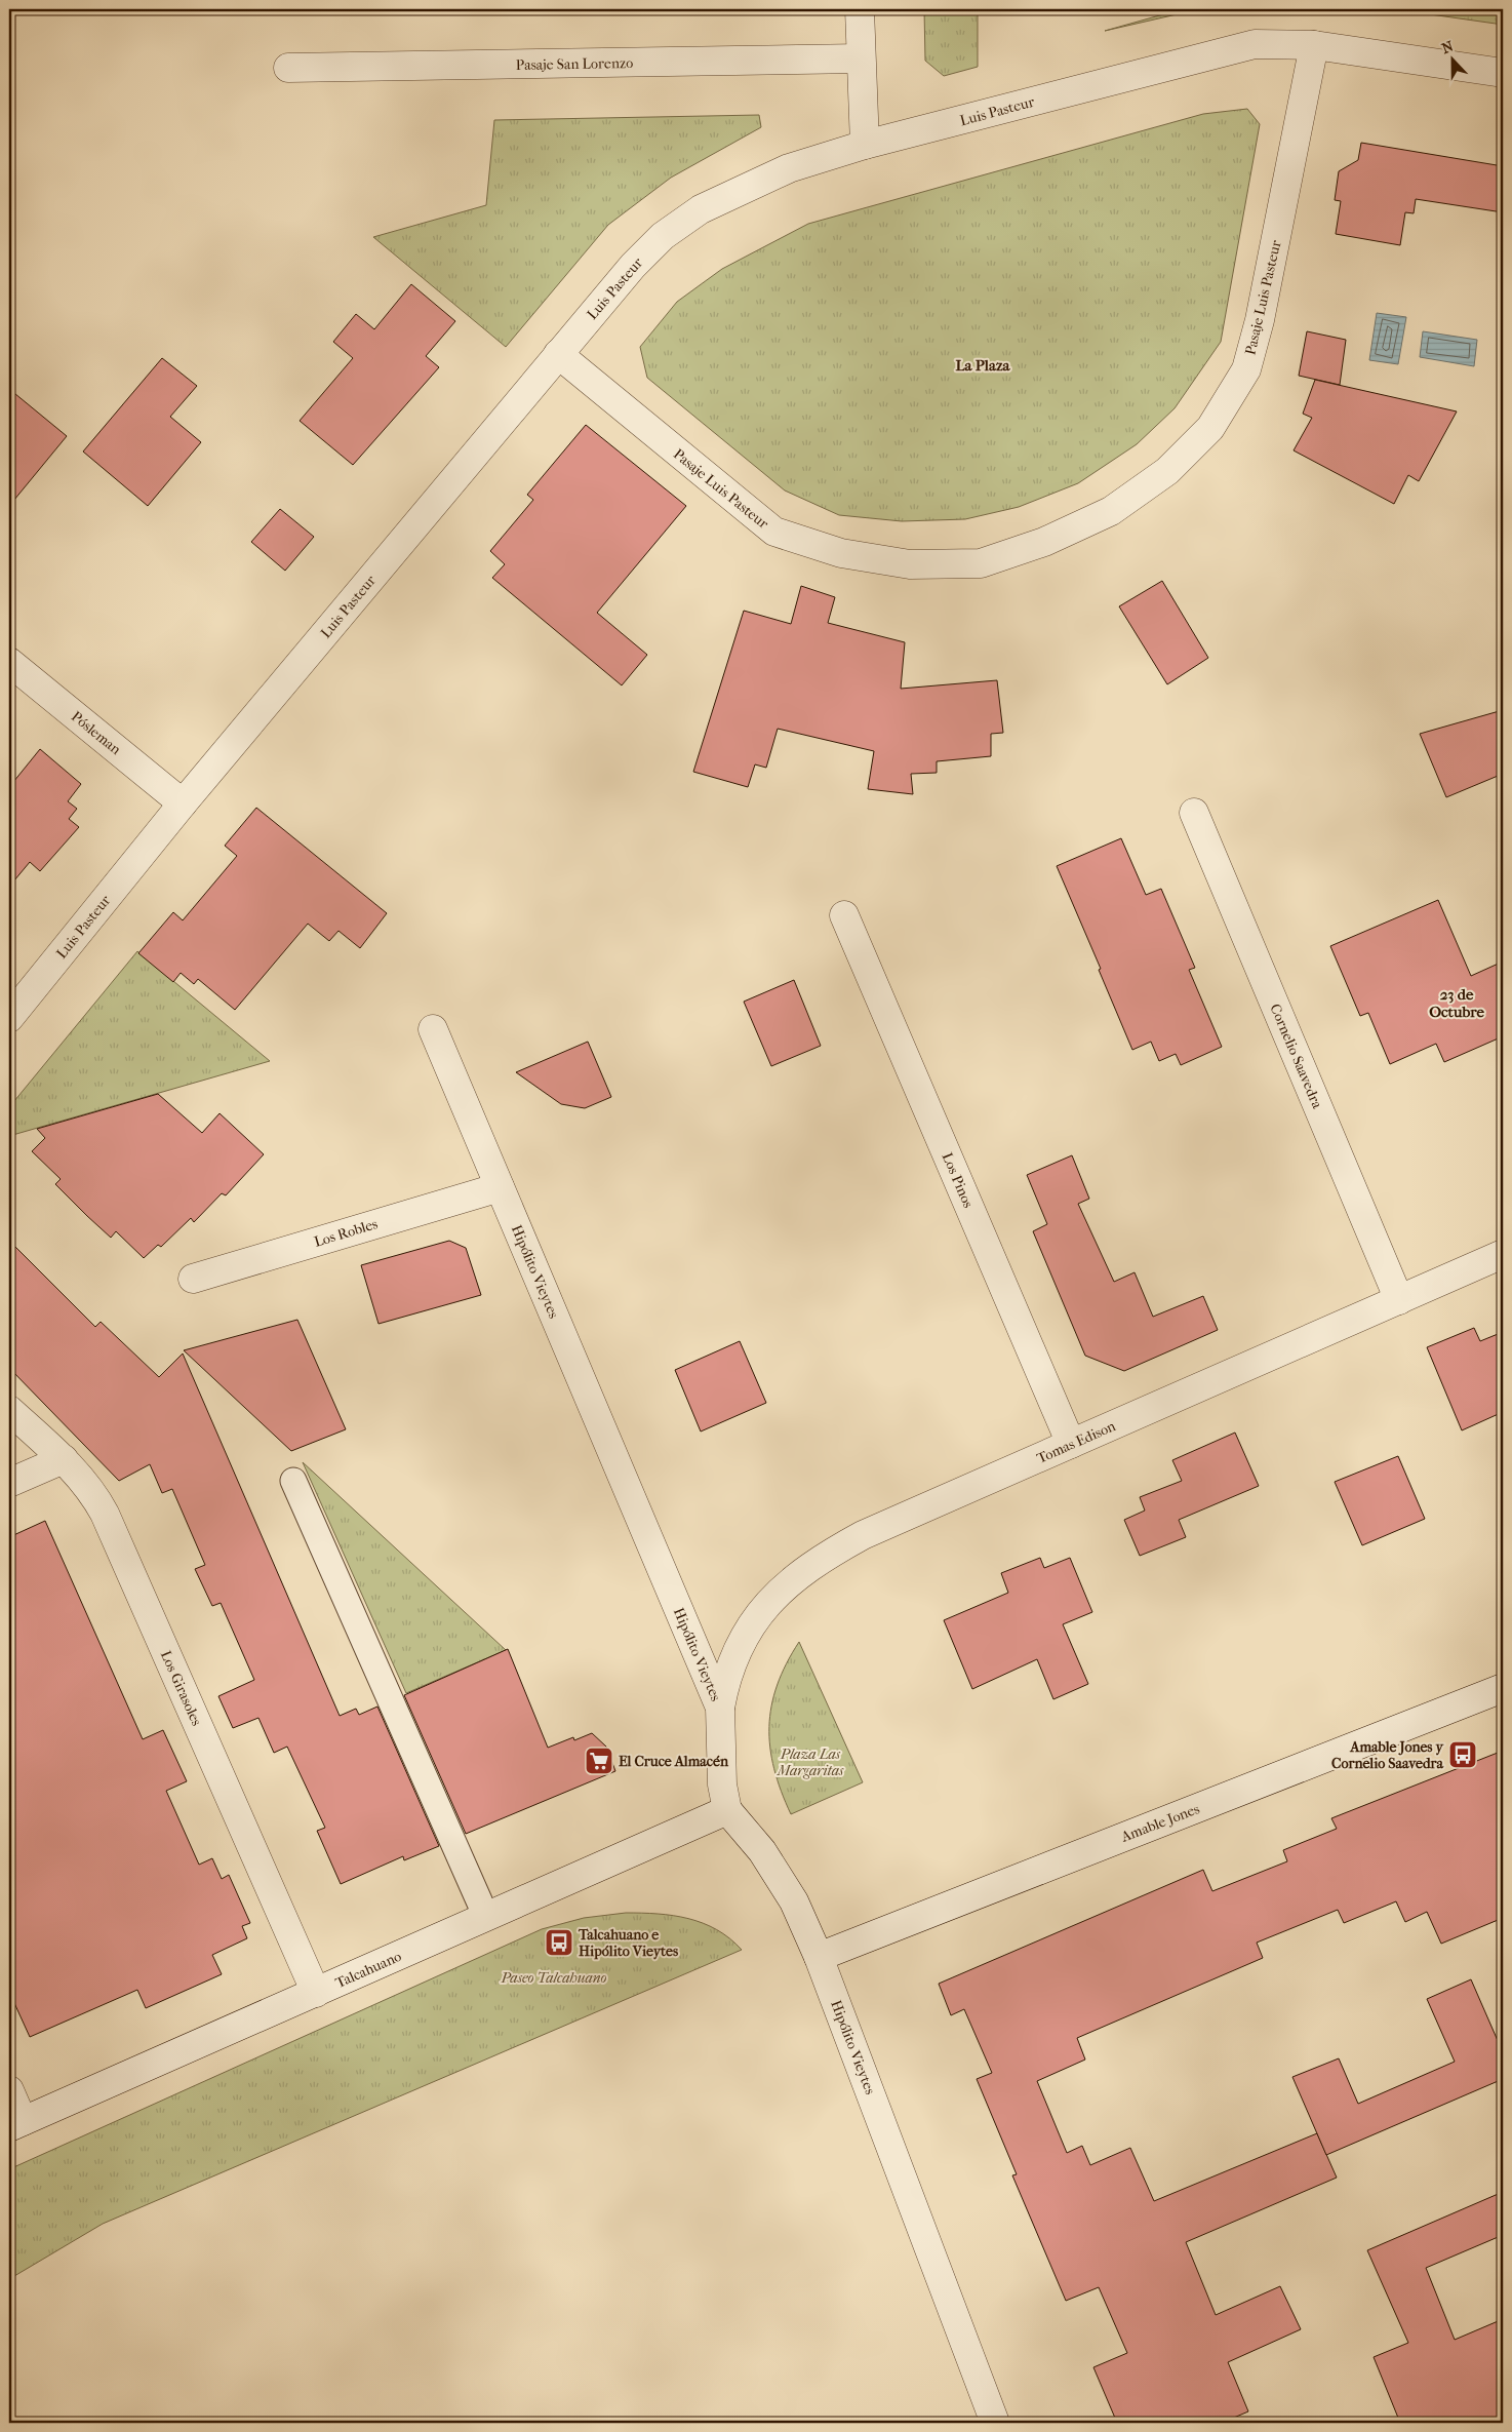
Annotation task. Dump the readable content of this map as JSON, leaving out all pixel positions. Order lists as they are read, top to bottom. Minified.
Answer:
{"streets":{"street":["Pasaje San Lorenzo","Luis Pasteur","Pasaje Luis Pasteur","Pósleman","Cornelio Saavedra","Los Pinos","Los Robles","Hipólito Vieytes","Tomas Edison","Los Girasoles","Amable Jones","Talcahuano"]},"crossings":[["Luis Pasteur","Pasaje Luis Pasteur"],["Luis Pasteur","Pósleman"],["Cornelio Saavedra","Tomas Edison"],["Los Pinos","Tomas Edison"],["Los Robles","Hipólito Vieytes"],["Hipólito Vieytes","Tomas Edison"],["Hipólito Vieytes","Amable Jones"],["Hipólito Vieytes","Talcahuano"],["Los Girasoles","Talcahuano"]],"districts":["La Plaza","23 de Octubre"],"parks":["Plaza Las Margaritas","Paseo Talcahuano"],"places":{"bus stop":["Amable Jones y Cornelio Saavedra","Talcahuano e Hipólito Vieytes"],"supermarket":["El Cruce Almacén"]},"north":"top"}
